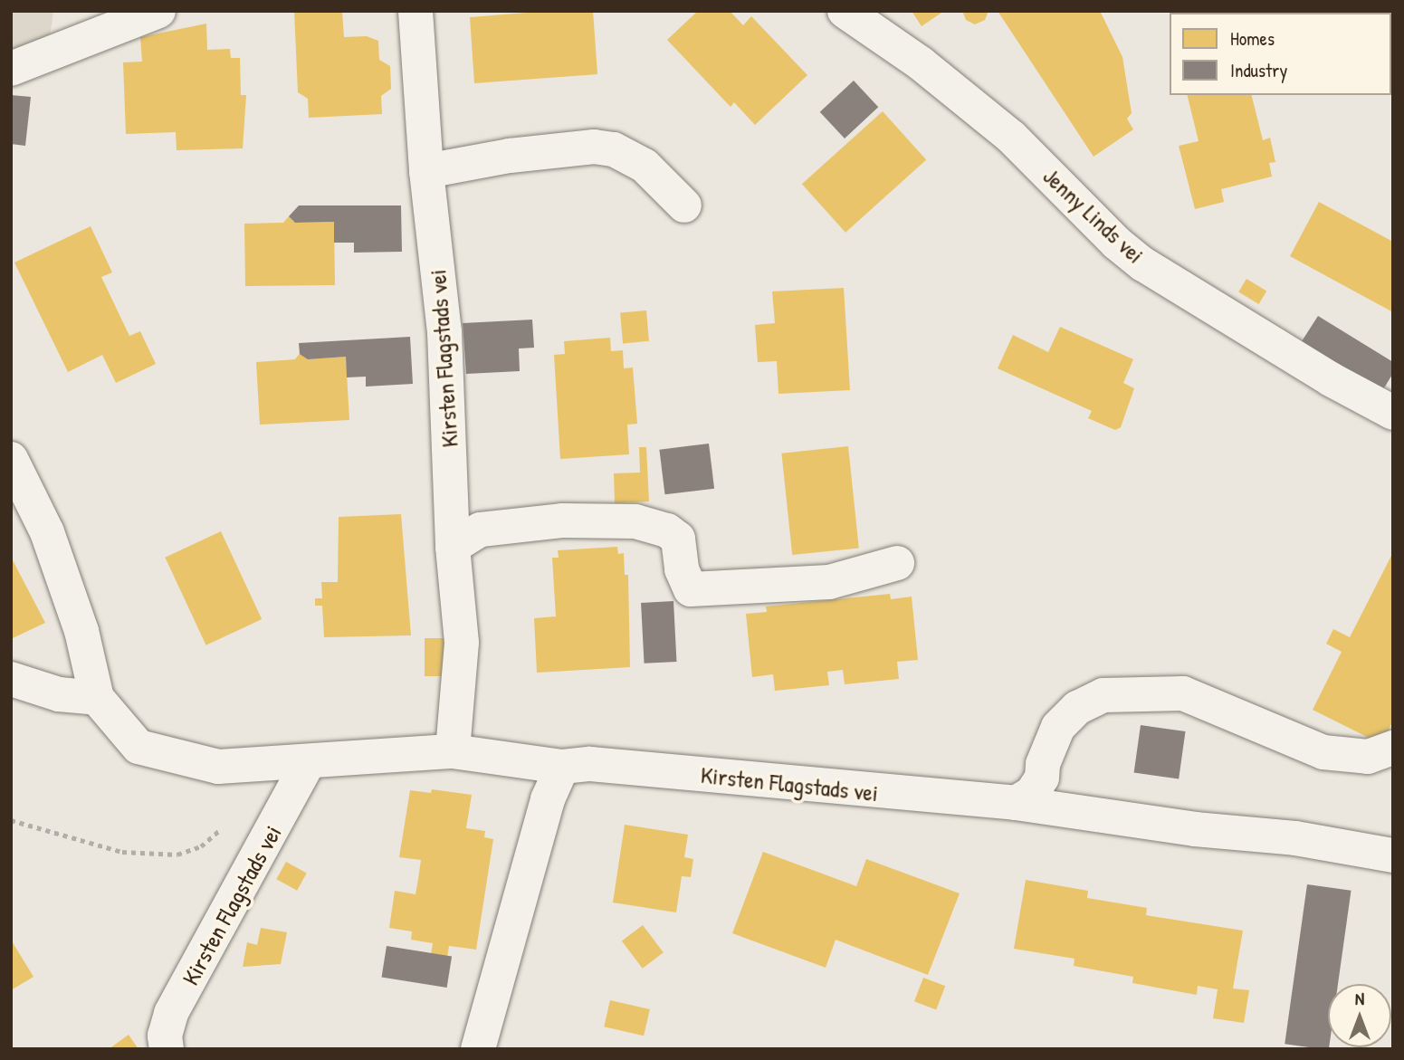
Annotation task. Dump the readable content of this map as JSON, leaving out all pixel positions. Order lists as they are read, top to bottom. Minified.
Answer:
{"streets":{"street":["Jenny Linds vei","Kirsten Flagstads vei"]},"legend":["Homes","Industry"],"north":"top"}
